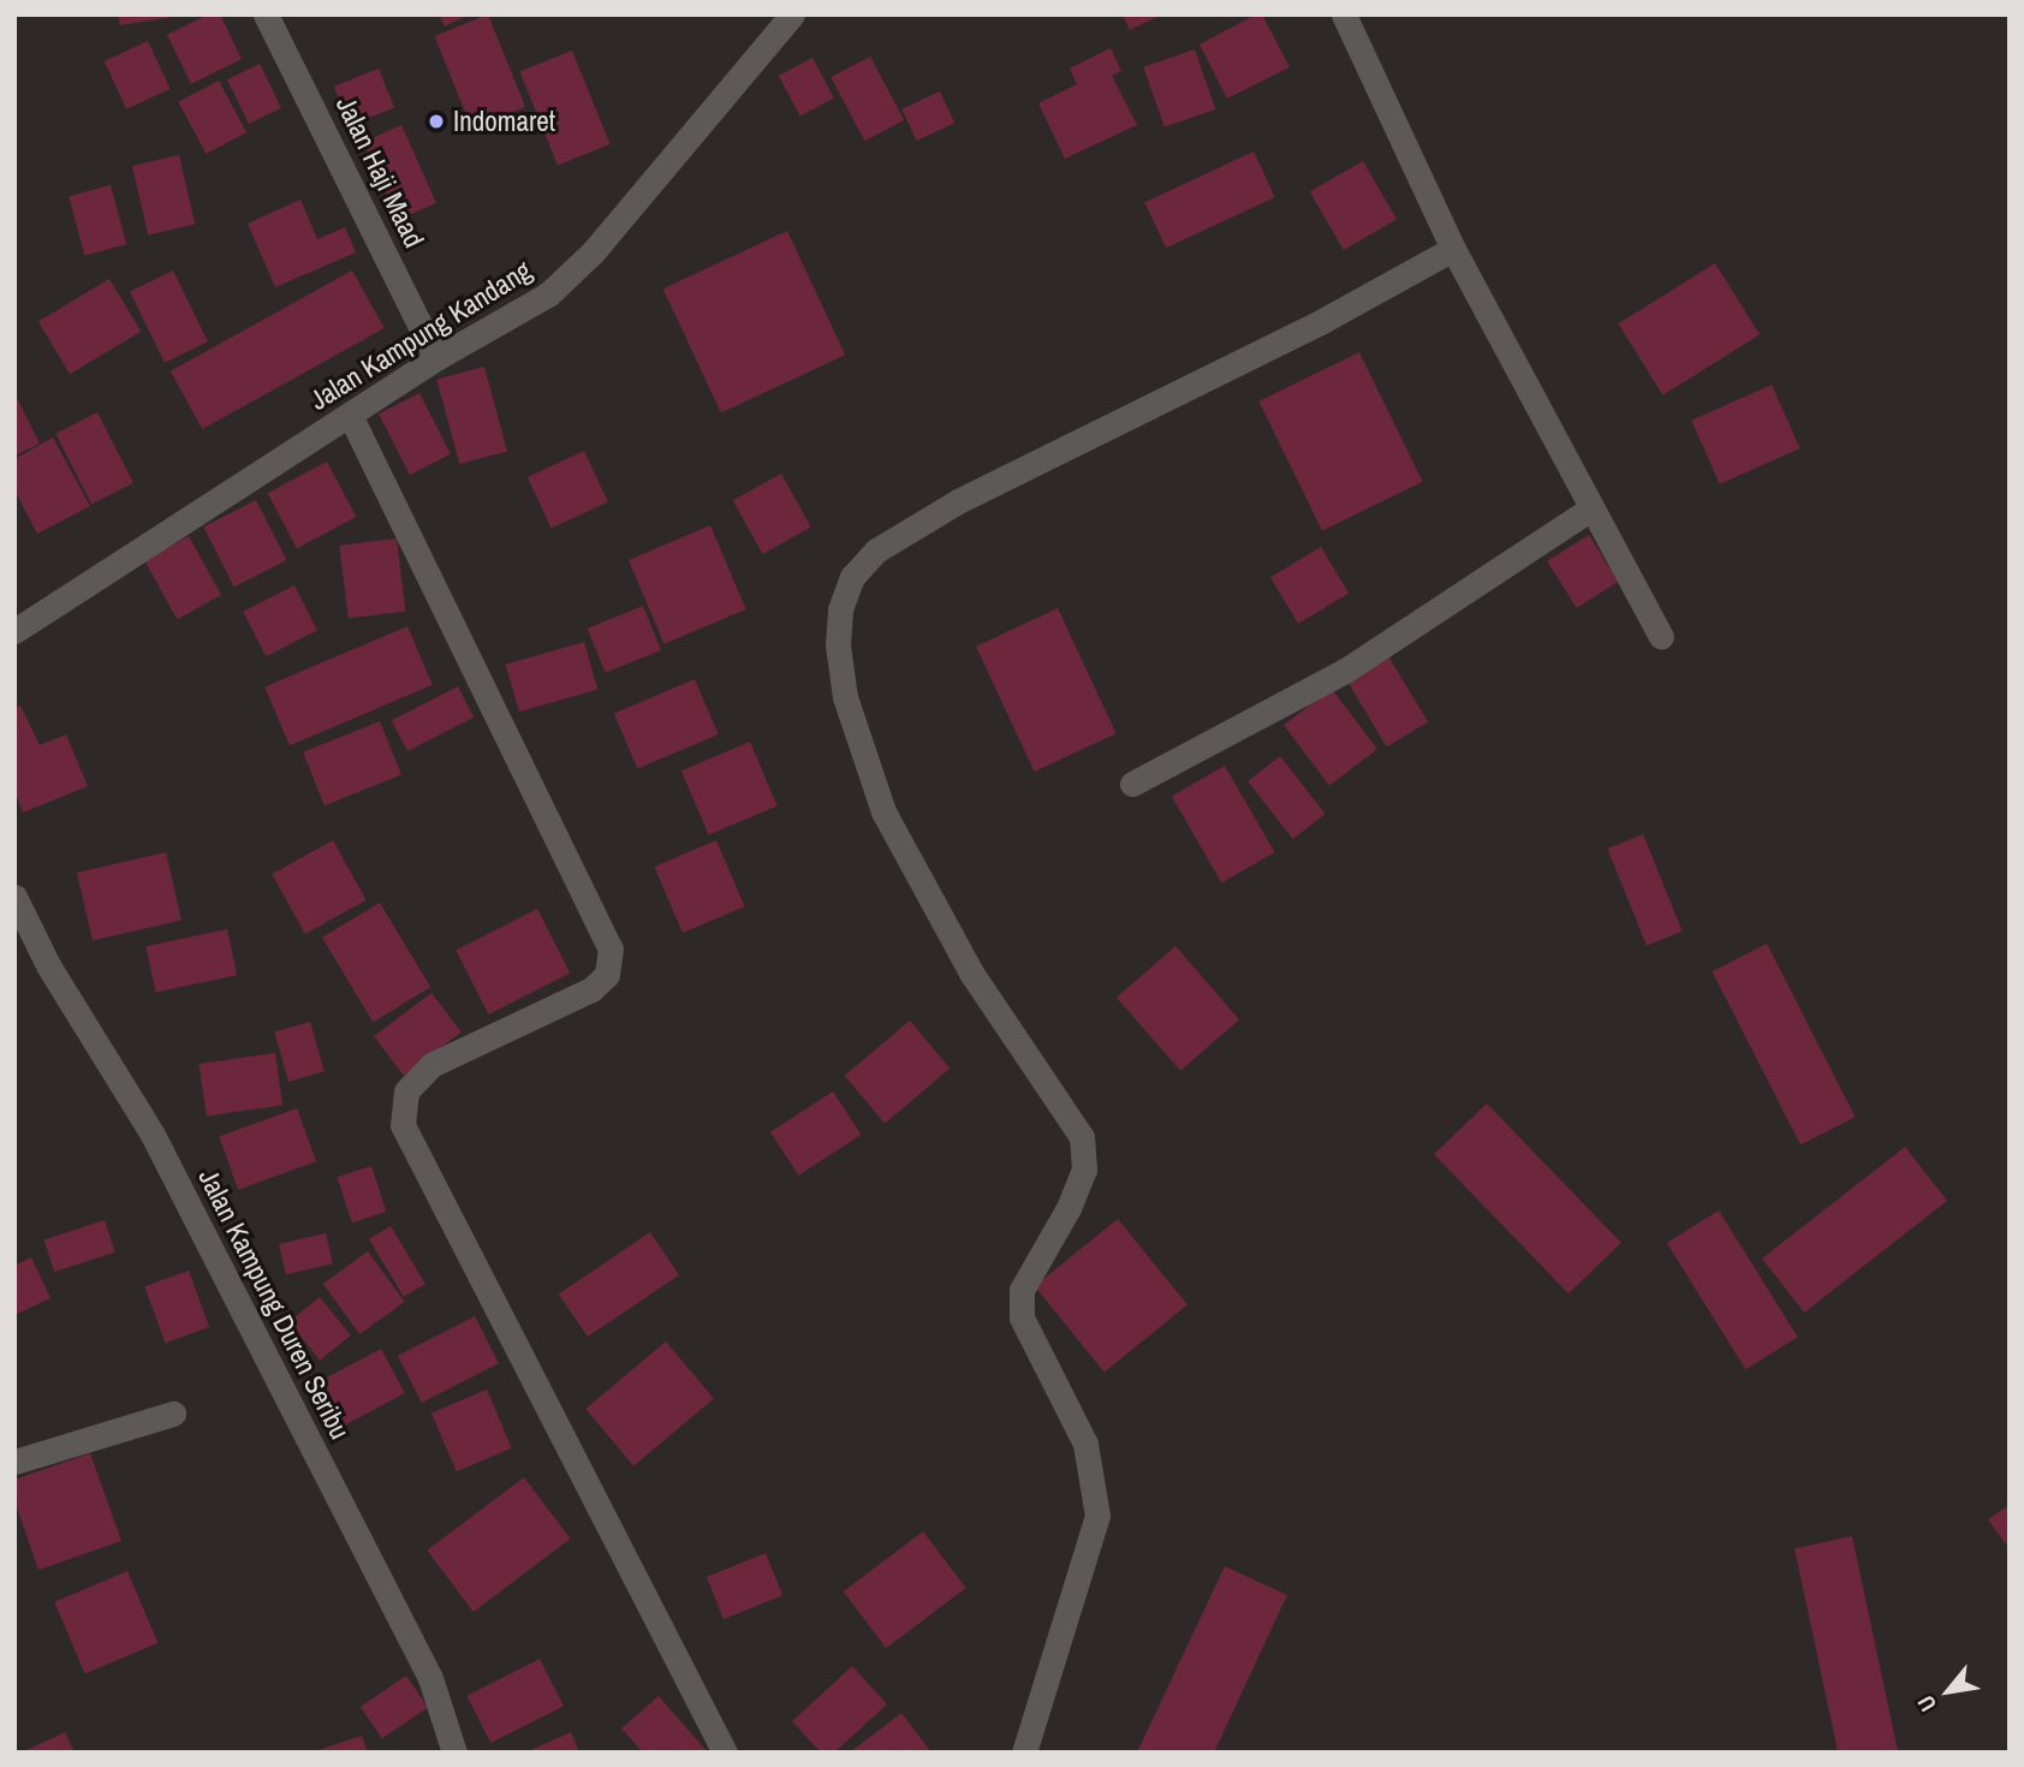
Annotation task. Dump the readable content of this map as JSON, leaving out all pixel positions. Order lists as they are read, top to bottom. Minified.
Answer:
{"streets":{"street":["Jalan Haji Maad","Jalan Kampung Kandang","Jalan Kampung Duren Seribu"]},"crossings":[["Jalan Haji Maad","Jalan Kampung Kandang"]],"places":["Indomaret"],"north":"bottom left"}
